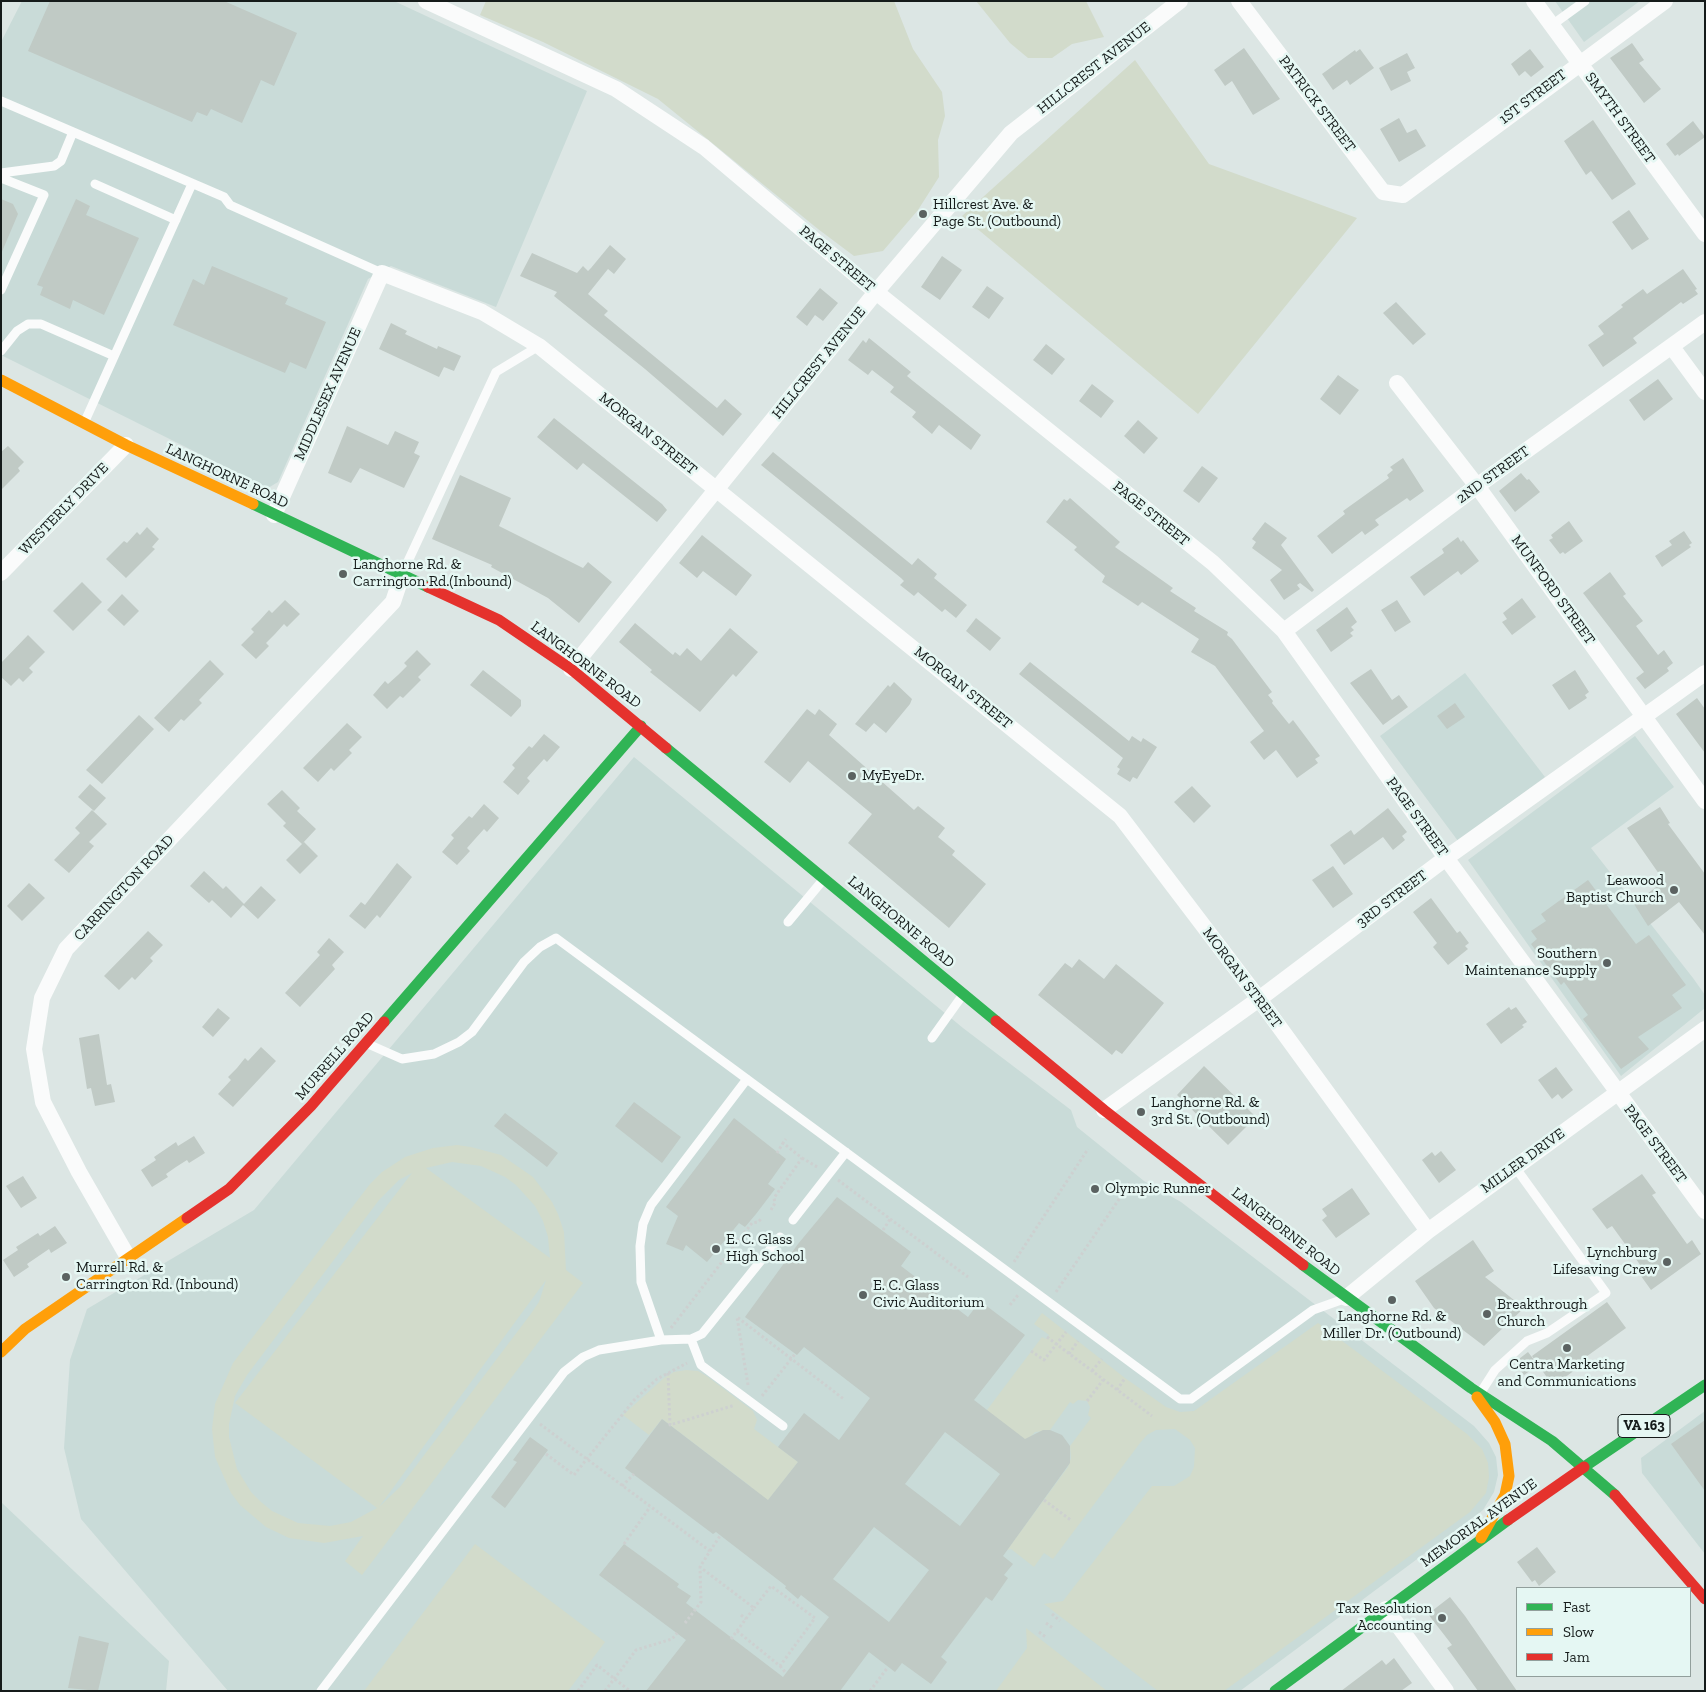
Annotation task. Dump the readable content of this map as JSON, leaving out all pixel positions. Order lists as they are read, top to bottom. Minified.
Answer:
{"streets":{"main road":["LANGHORNE ROAD","MURRELL ROAD","VA 163","MEMORIAL AVENUE"],"street":["HILLCREST AVENUE","1ST STREET","PATRICK STREET","SMYTH STREET","PAGE STREET","MIDDLESEX AVENUE","MORGAN STREET","2ND STREET","WESTERLY DRIVE","MUNFORD STREET","CARRINGTON ROAD","3RD STREET","MILLER DRIVE"]},"crossings":[["HILLCREST AVENUE","PAGE STREET"],["HILLCREST AVENUE","MORGAN STREET"],["HILLCREST AVENUE","LANGHORNE ROAD"],["1ST STREET","PATRICK STREET"],["1ST STREET","SMYTH STREET"],["PAGE STREET","2ND STREET"],["PAGE STREET","3RD STREET"],["PAGE STREET","MILLER DRIVE"],["MIDDLESEX AVENUE","MORGAN STREET"],["MIDDLESEX AVENUE","LANGHORNE ROAD"],["MORGAN STREET","3RD STREET"],["MORGAN STREET","MILLER DRIVE"],["2ND STREET","MUNFORD STREET"],["LANGHORNE ROAD","WESTERLY DRIVE"],["LANGHORNE ROAD","CARRINGTON ROAD"],["LANGHORNE ROAD","3RD STREET"],["LANGHORNE ROAD","MURRELL ROAD"],["LANGHORNE ROAD","MILLER DRIVE"],["LANGHORNE ROAD","MEMORIAL AVENUE"],["MUNFORD STREET","3RD STREET"],["CARRINGTON ROAD","MURRELL ROAD"]],"places":["Hillcrest Ave. & Page St. (Outbound)","Langhorne Rd. & Carrington Rd.(Inbound)","MyEyeDr.","Leawood Baptist Church","Southern Maintenance Supply","Langhorne Rd. & 3rd St. (Outbound)","Olympic Runner","E. C. Glass High School","Lynchburg Lifesaving Crew","Murrell Rd. & Carrington Rd. (Inbound)","E. C. Glass Civic Auditorium","Langhorne Rd. & Miller Dr. (Outbound)","Breakthrough Church","Centra Marketing and Communications","Tax Resolution Accounting"],"legend":["Fast","Slow","Jam"]}
